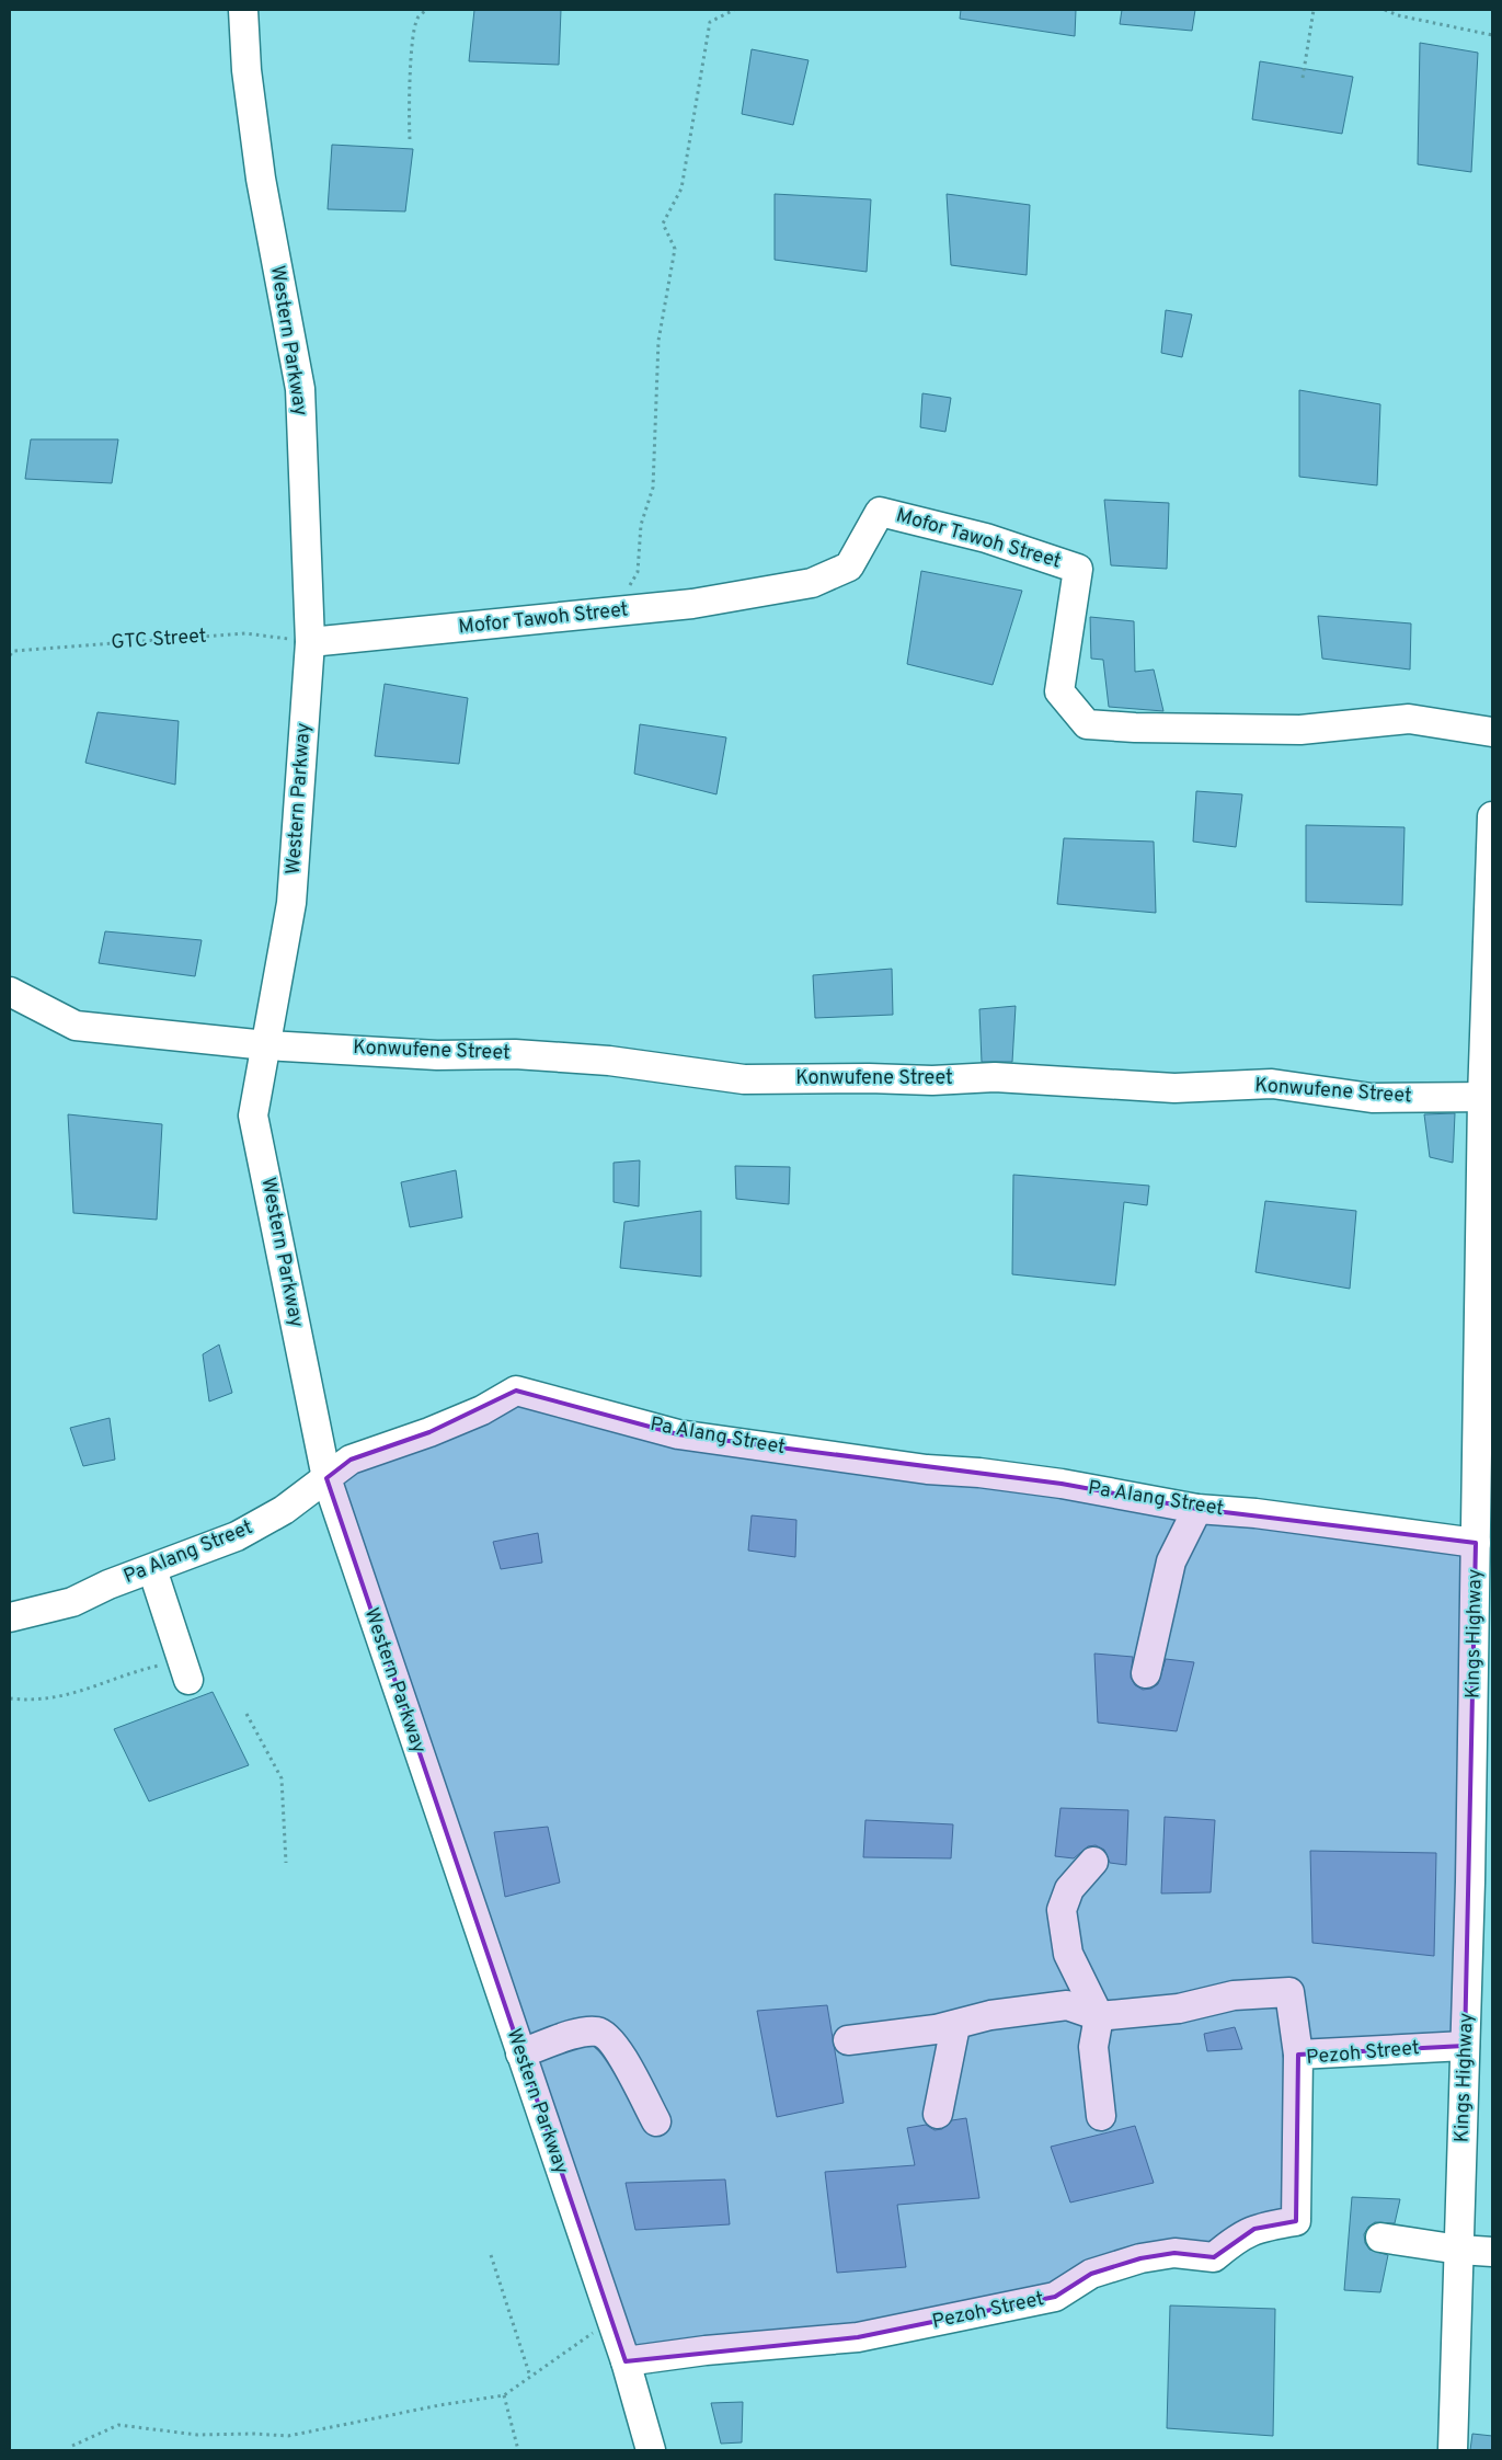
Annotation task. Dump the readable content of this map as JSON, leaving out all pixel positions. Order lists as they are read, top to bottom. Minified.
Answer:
{"streets":{"street":["Western Parkway","Mofor Tawoh Street","Konwufene Street","Pa Alang Street","Kings Highway","Pezoh Street"],"path":["GTC Street"]},"crossings":[["Western Parkway","Mofor Tawoh Street"],["Western Parkway","GTC Street"],["Western Parkway","Konwufene Street"],["Western Parkway","Pa Alang Street"],["Western Parkway","Pezoh Street"],["Mofor Tawoh Street","GTC Street"],["Konwufene Street","Kings Highway"],["Pa Alang Street","Kings Highway"],["Kings Highway","Pezoh Street"]]}
